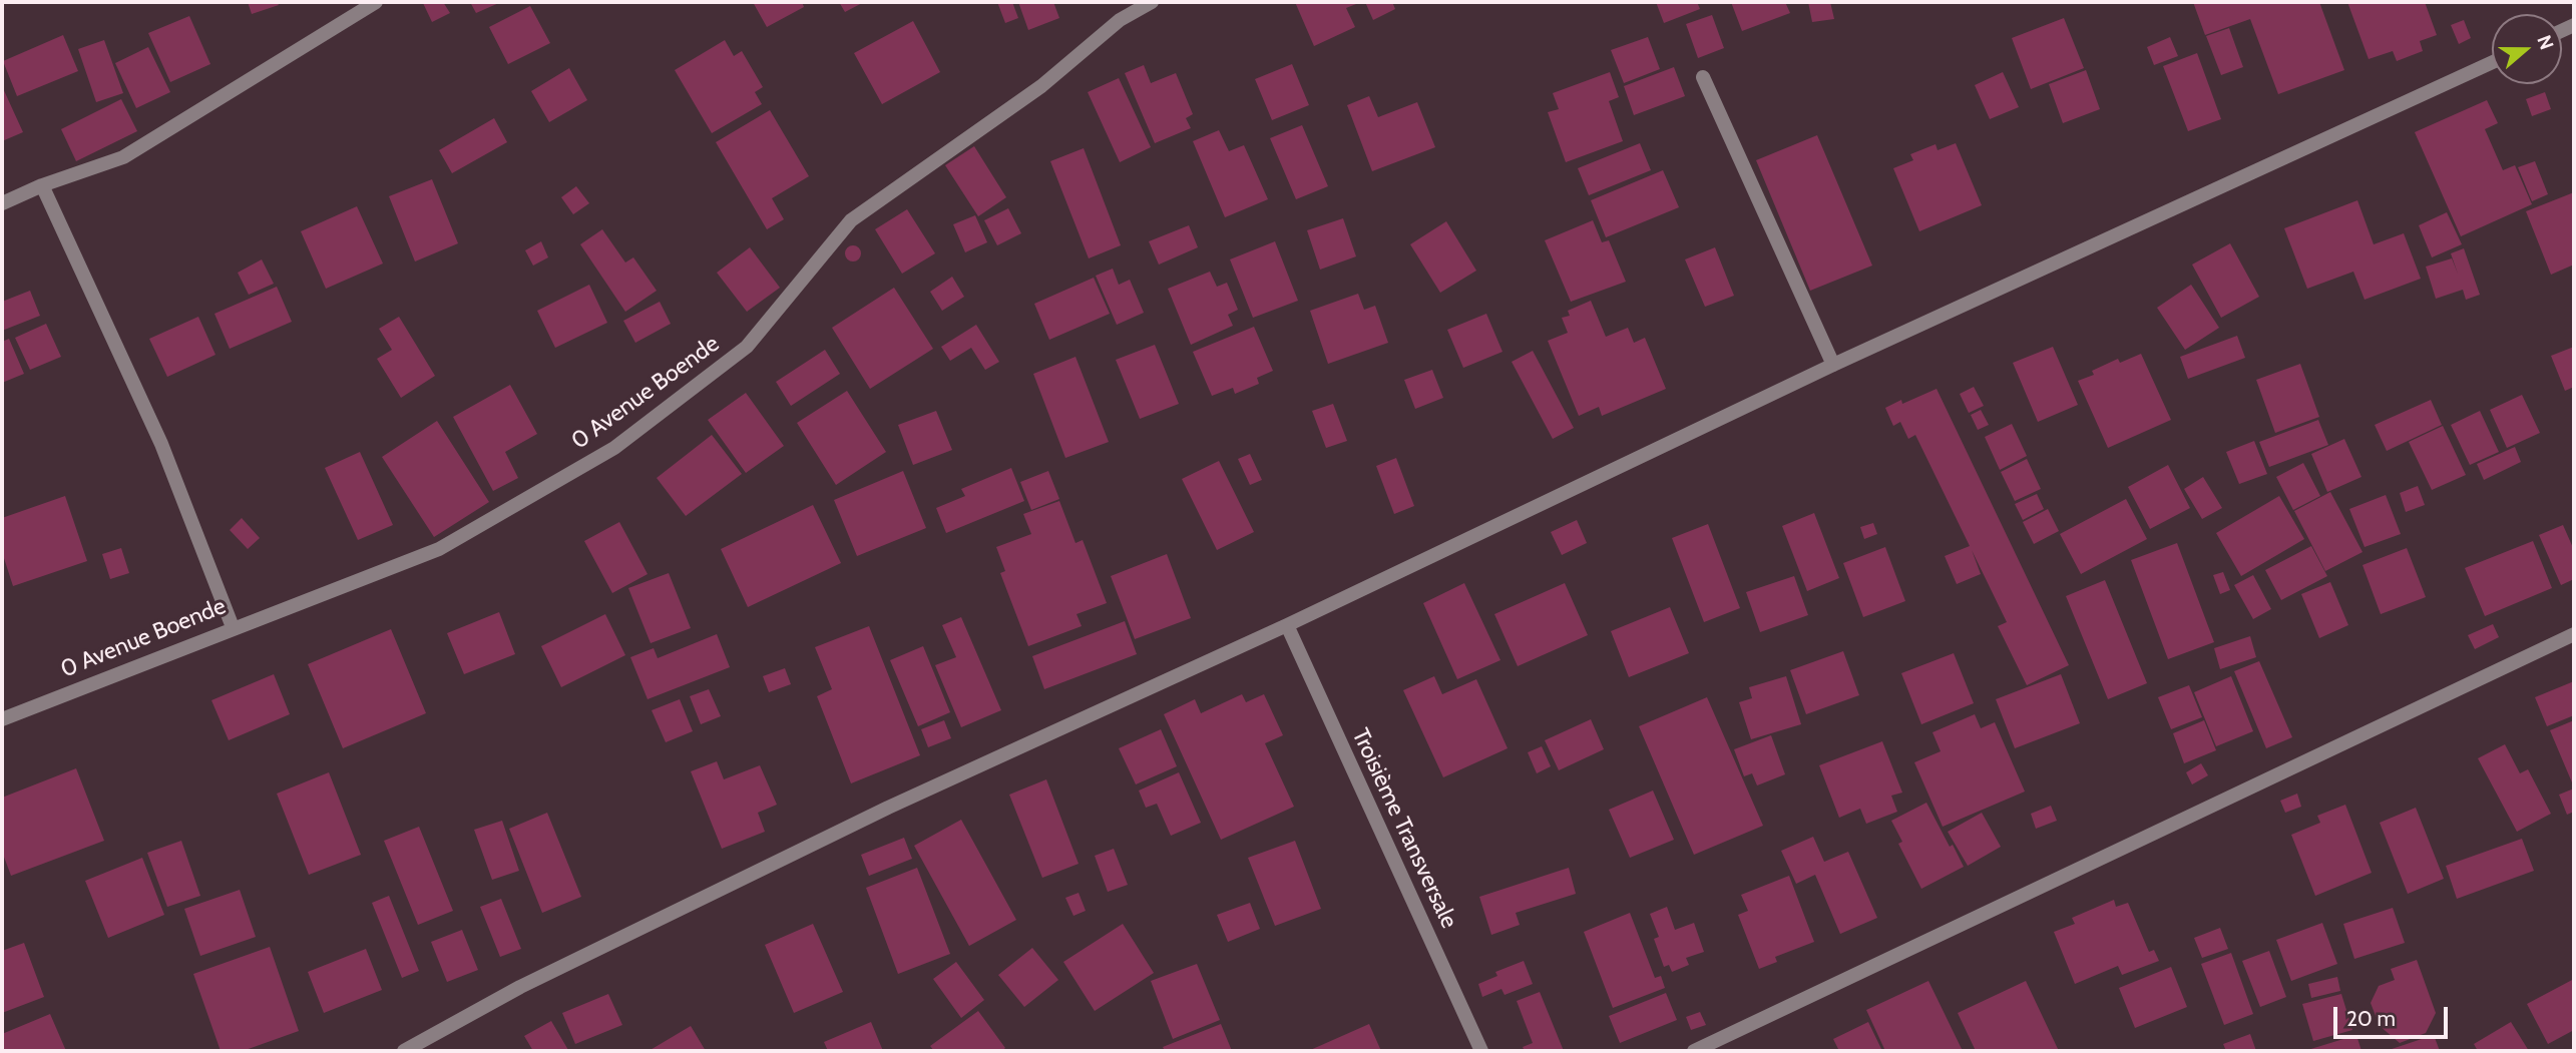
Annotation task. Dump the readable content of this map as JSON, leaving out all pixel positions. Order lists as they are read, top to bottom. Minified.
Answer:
{"streets":{"street":["0 Avenue Boende","Troisième Transversale"]},"scale_bar":"20 m","north":"right"}
